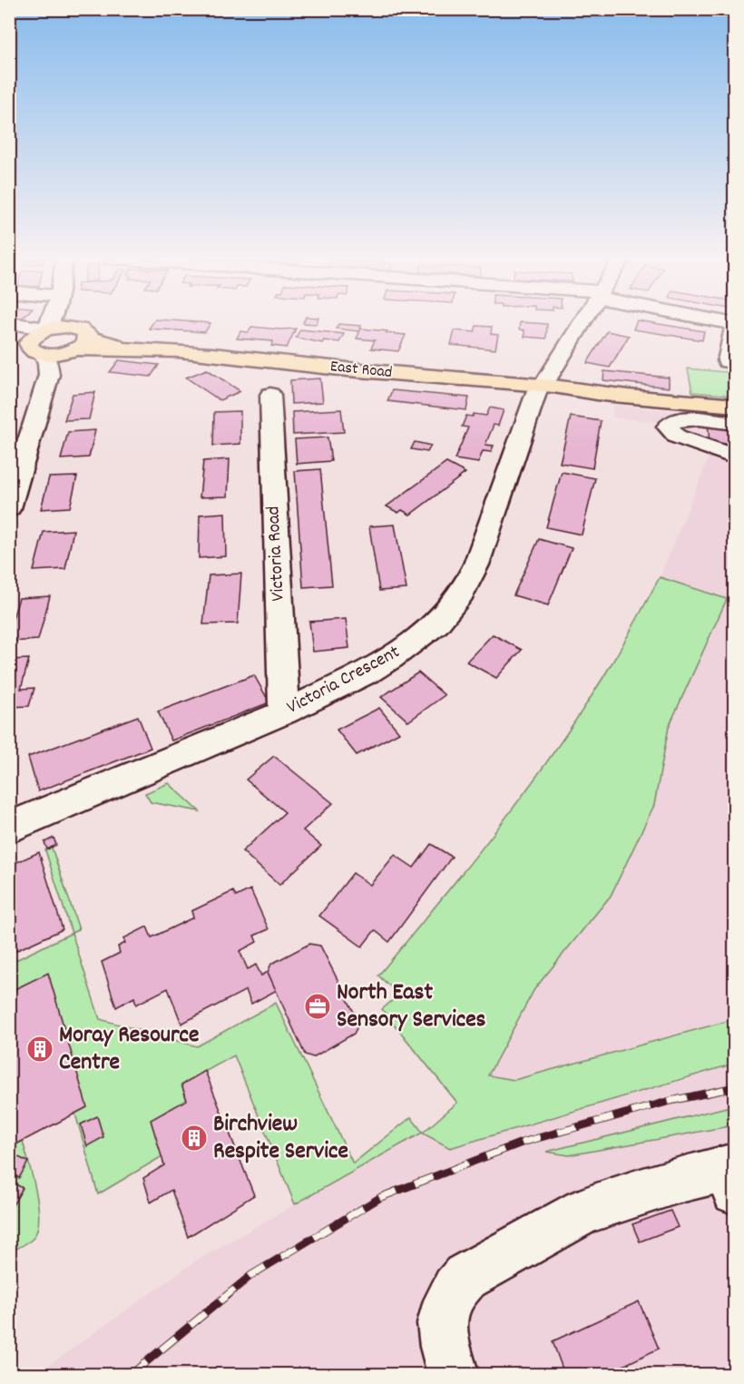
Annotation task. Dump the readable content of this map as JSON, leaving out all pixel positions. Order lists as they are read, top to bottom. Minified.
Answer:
{"streets":{"highway":["East Road"],"street":["Victoria Road","Victoria Crescent"]},"crossings":[["East Road","Victoria Crescent"],["Victoria Road","Victoria Crescent"]],"places":{"office":["North East Sensory Services"],"building":["Moray Resource Centre","Birchview Respite Service"]}}
